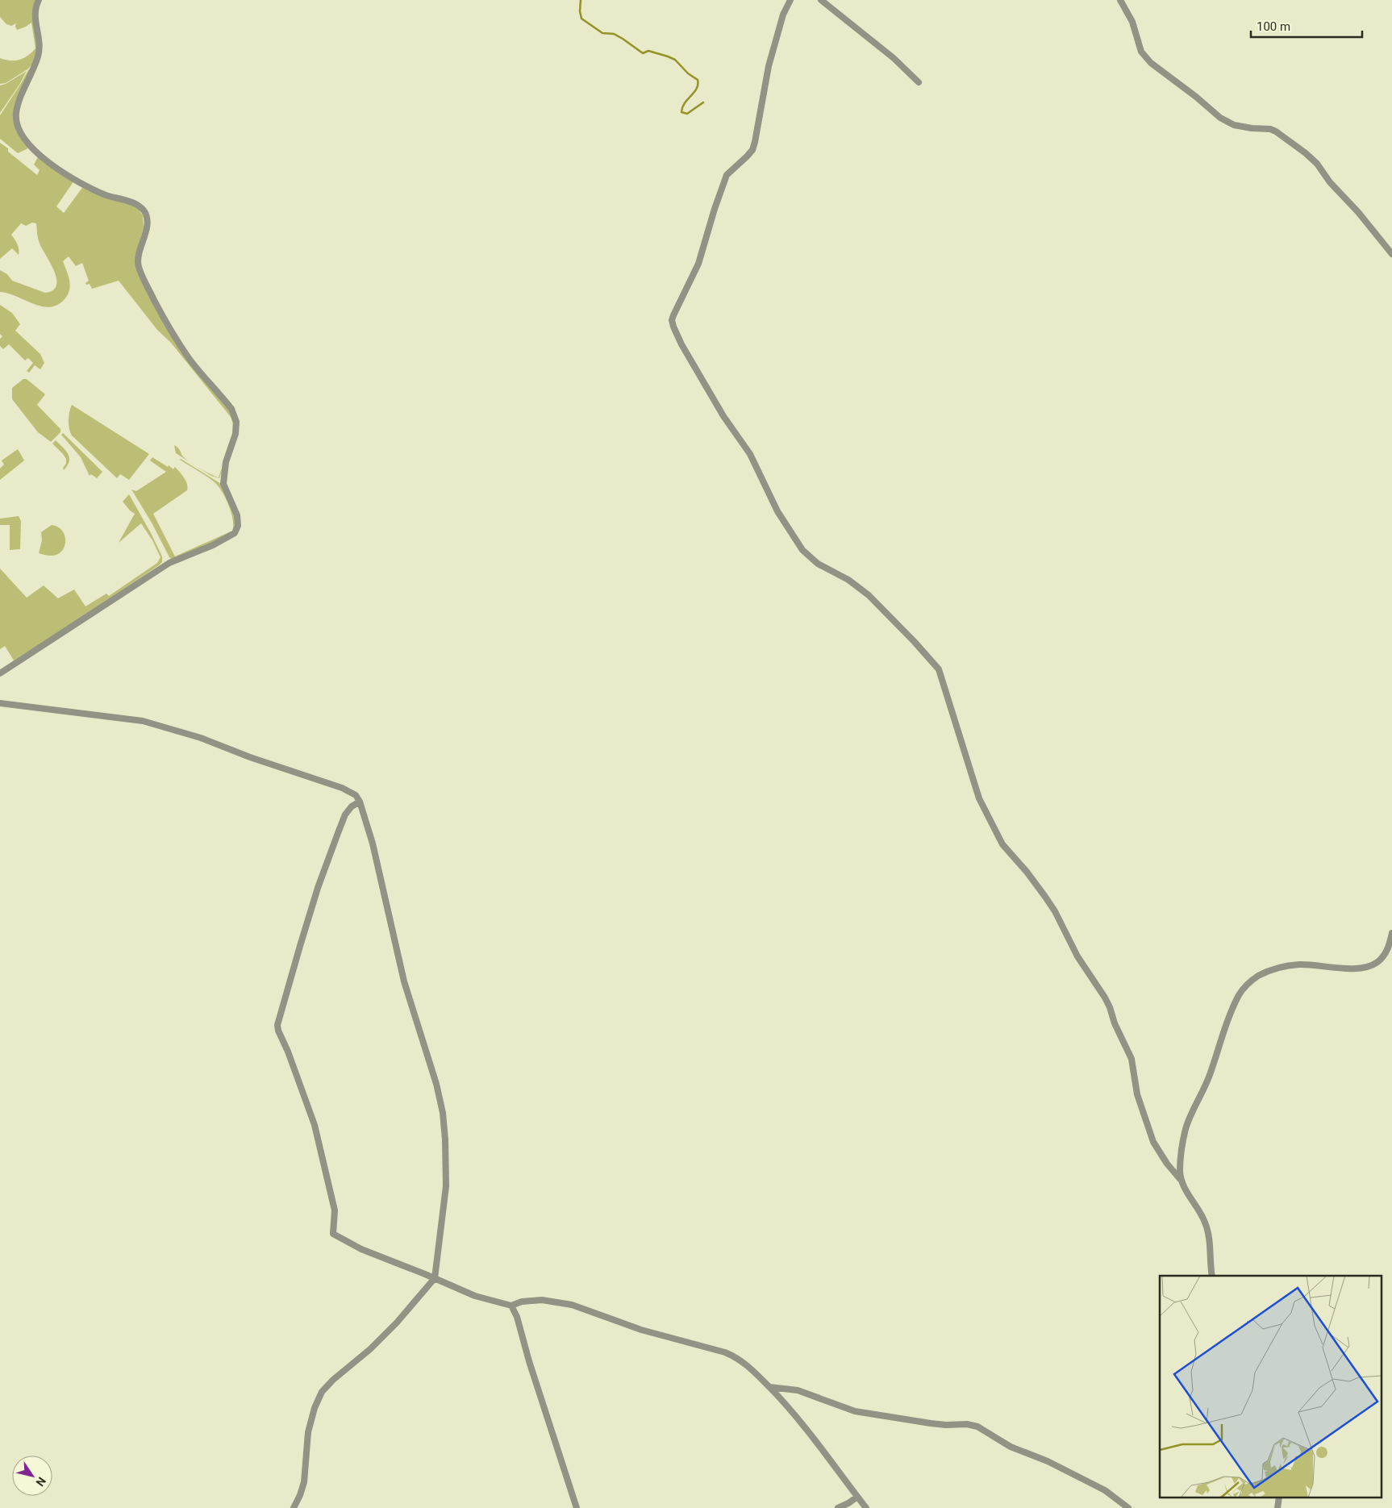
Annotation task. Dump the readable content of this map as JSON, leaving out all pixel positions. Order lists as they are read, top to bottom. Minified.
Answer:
{"scale_bar":"100 m","north":"bottom right"}
